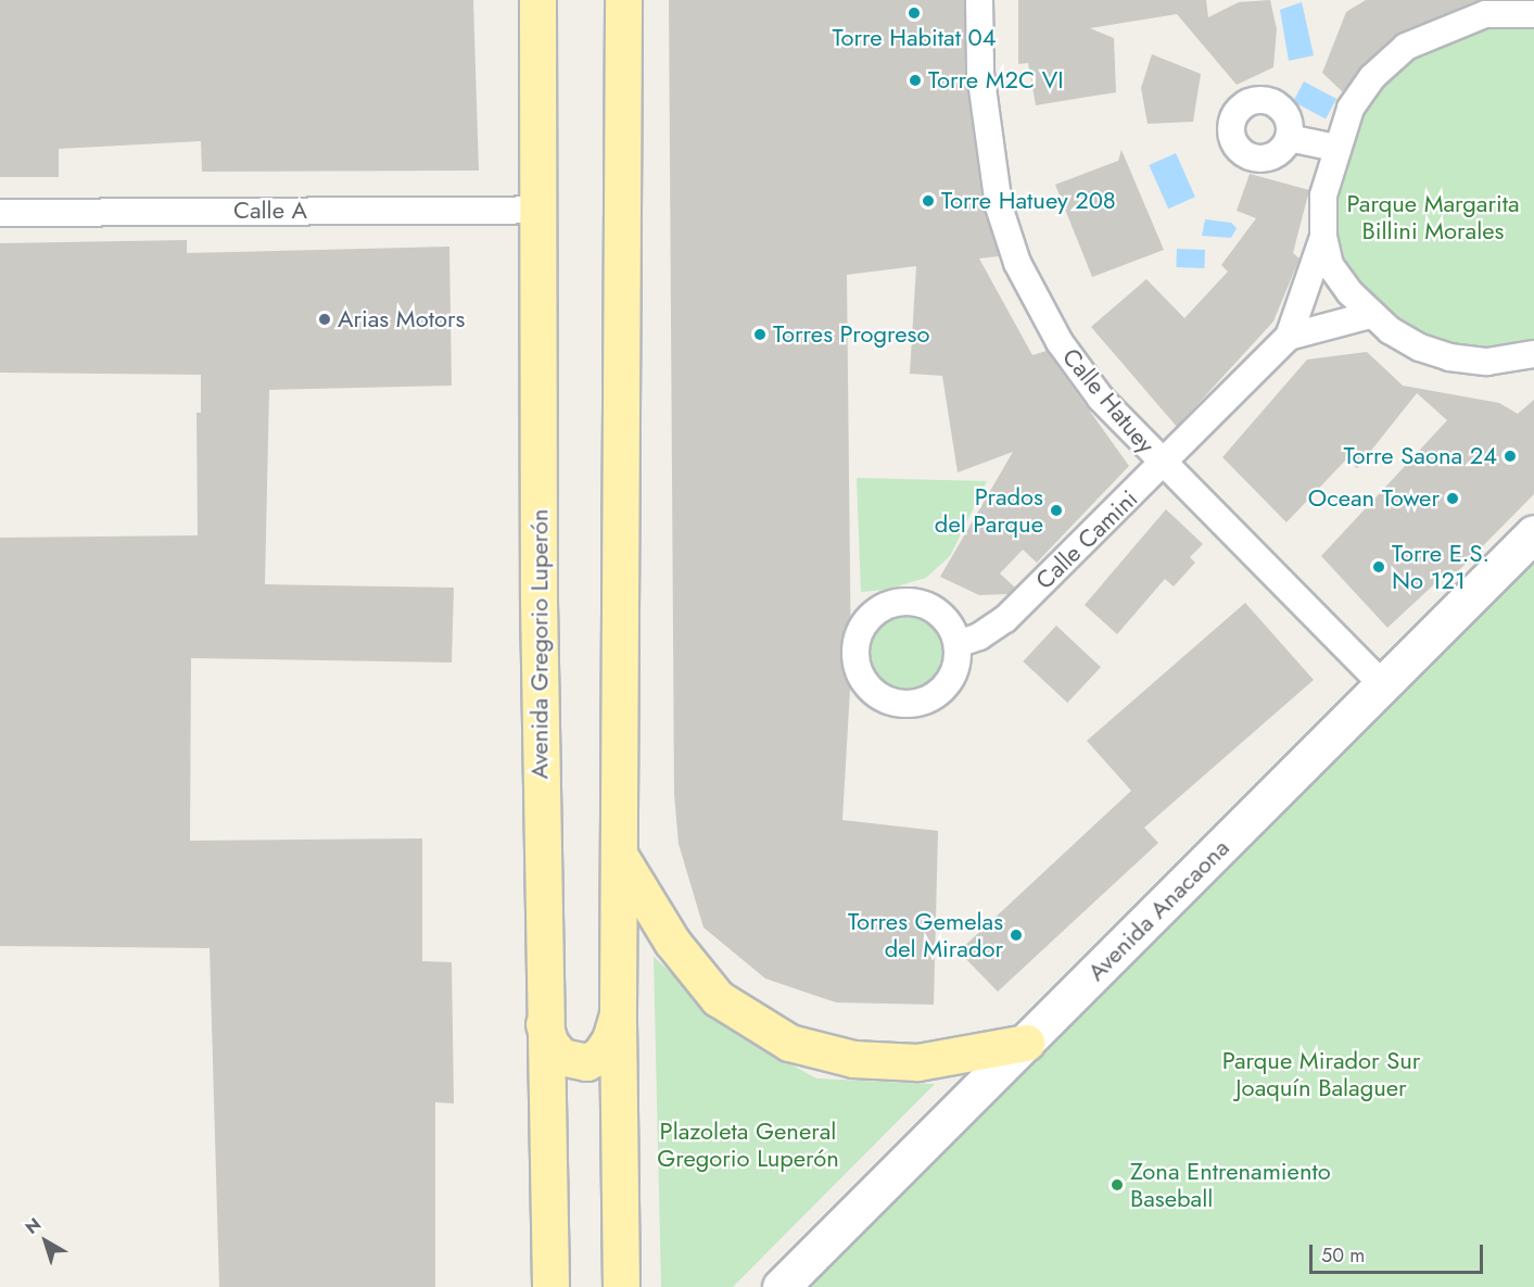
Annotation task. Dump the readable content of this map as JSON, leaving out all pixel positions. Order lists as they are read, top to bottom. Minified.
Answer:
{"streets":{"main road":["Avenida Gregorio Luperón","Avenida Anacaona"],"street":["Calle A","Calle Hatuey","Calle Camini"]},"crossings":[["Calle A","Avenida Gregorio Luperón"],["Calle Hatuey","Calle Camini"],["Calle Hatuey","Avenida Anacaona"]],"parks":["Parque Margarita Billini Morales","Parque Mirador Sur Joaquín Balaguer","Plazoleta General Gregorio Luperón"],"places":["Torre Habitat 04","Torre M2C VI","Torre Hatuey 208","Arias Motors","Torres Progreso","Torre Saona 24","Ocean Tower","Prados del Parque","Torre E.S. No 121","Torres Gemelas del Mirador","Zona Entrenamiento Baseball"],"scale_bar":"50 m","north":"top left"}
